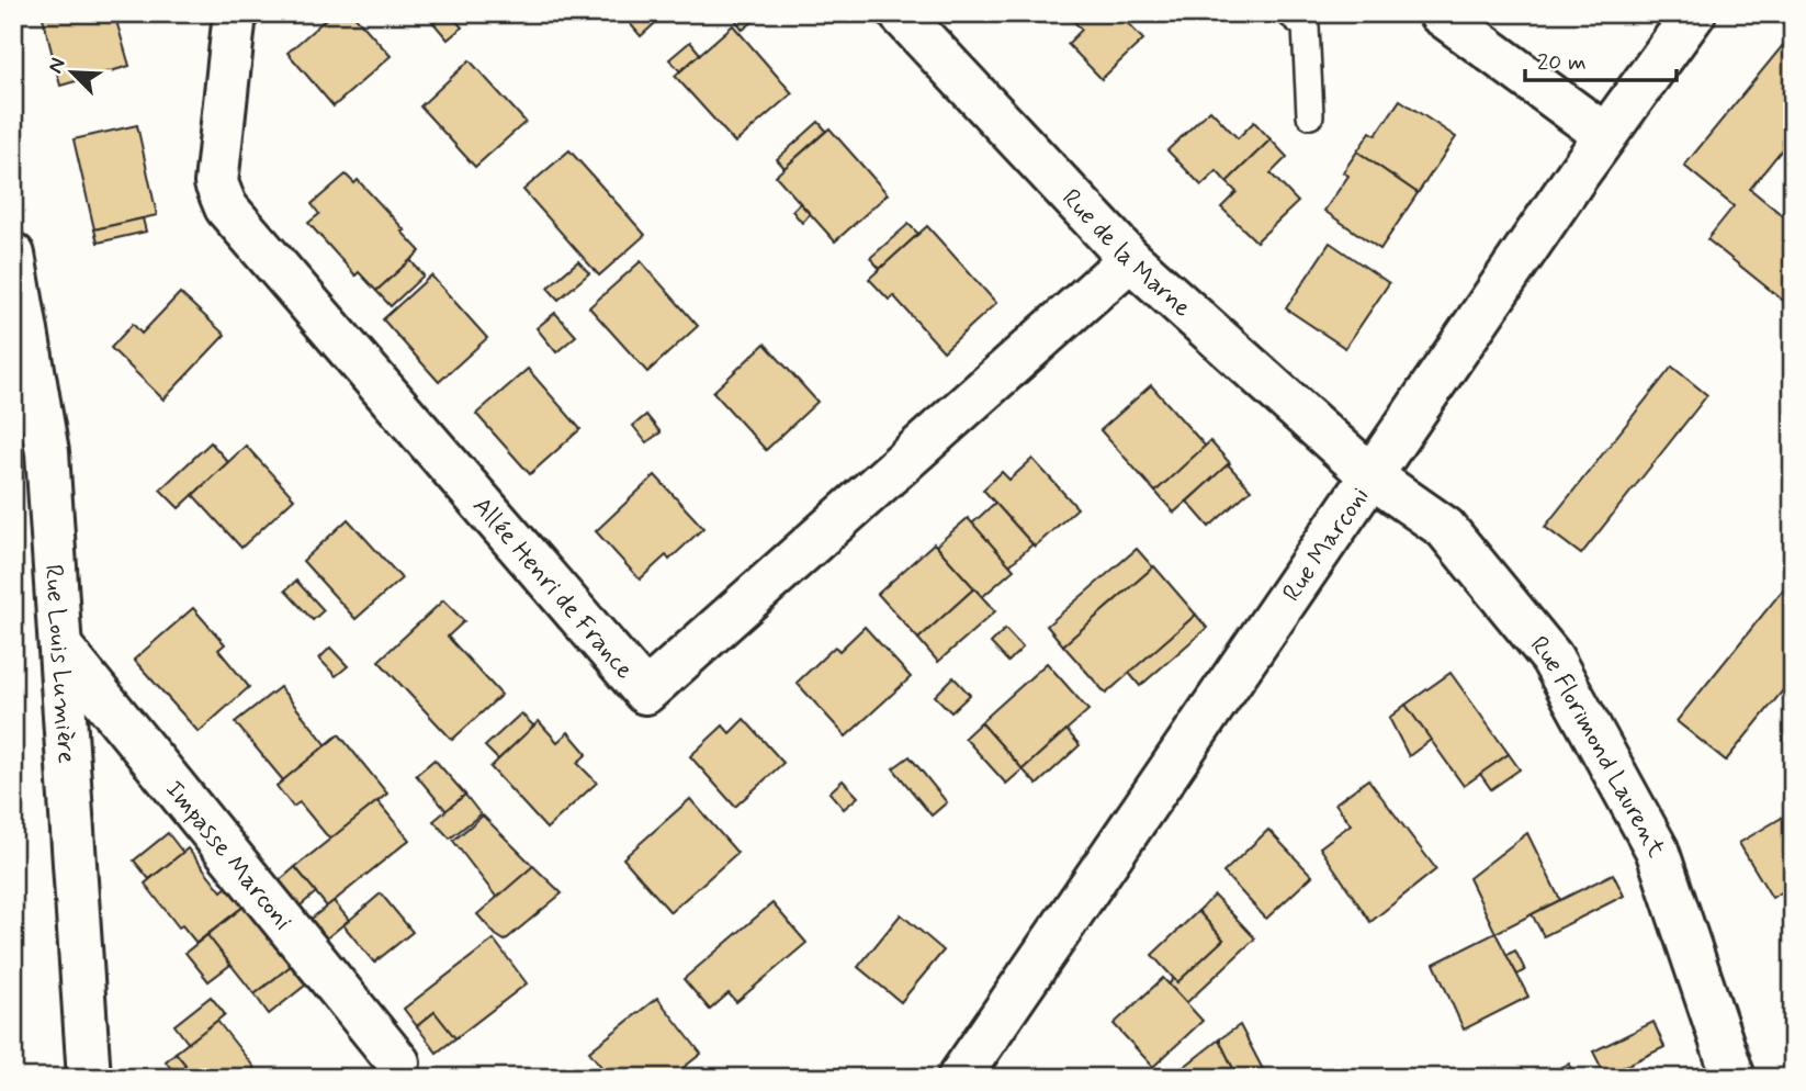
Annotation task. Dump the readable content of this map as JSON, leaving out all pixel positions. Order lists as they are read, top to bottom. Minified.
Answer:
{"streets":{"street":["Rue de la Marne","Rue Marconi","Allée Henri de France","Rue Louis Lumière","Rue Florimond Laurent","Impasse Marconi"]},"crossings":[["Rue de la Marne","Rue Marconi"],["Rue de la Marne","Allée Henri de France"],["Rue de la Marne","Rue Florimond Laurent"],["Rue Marconi","Rue Florimond Laurent"],["Rue Louis Lumière","Impasse Marconi"]],"scale_bar":"20 m","north":"top left"}
